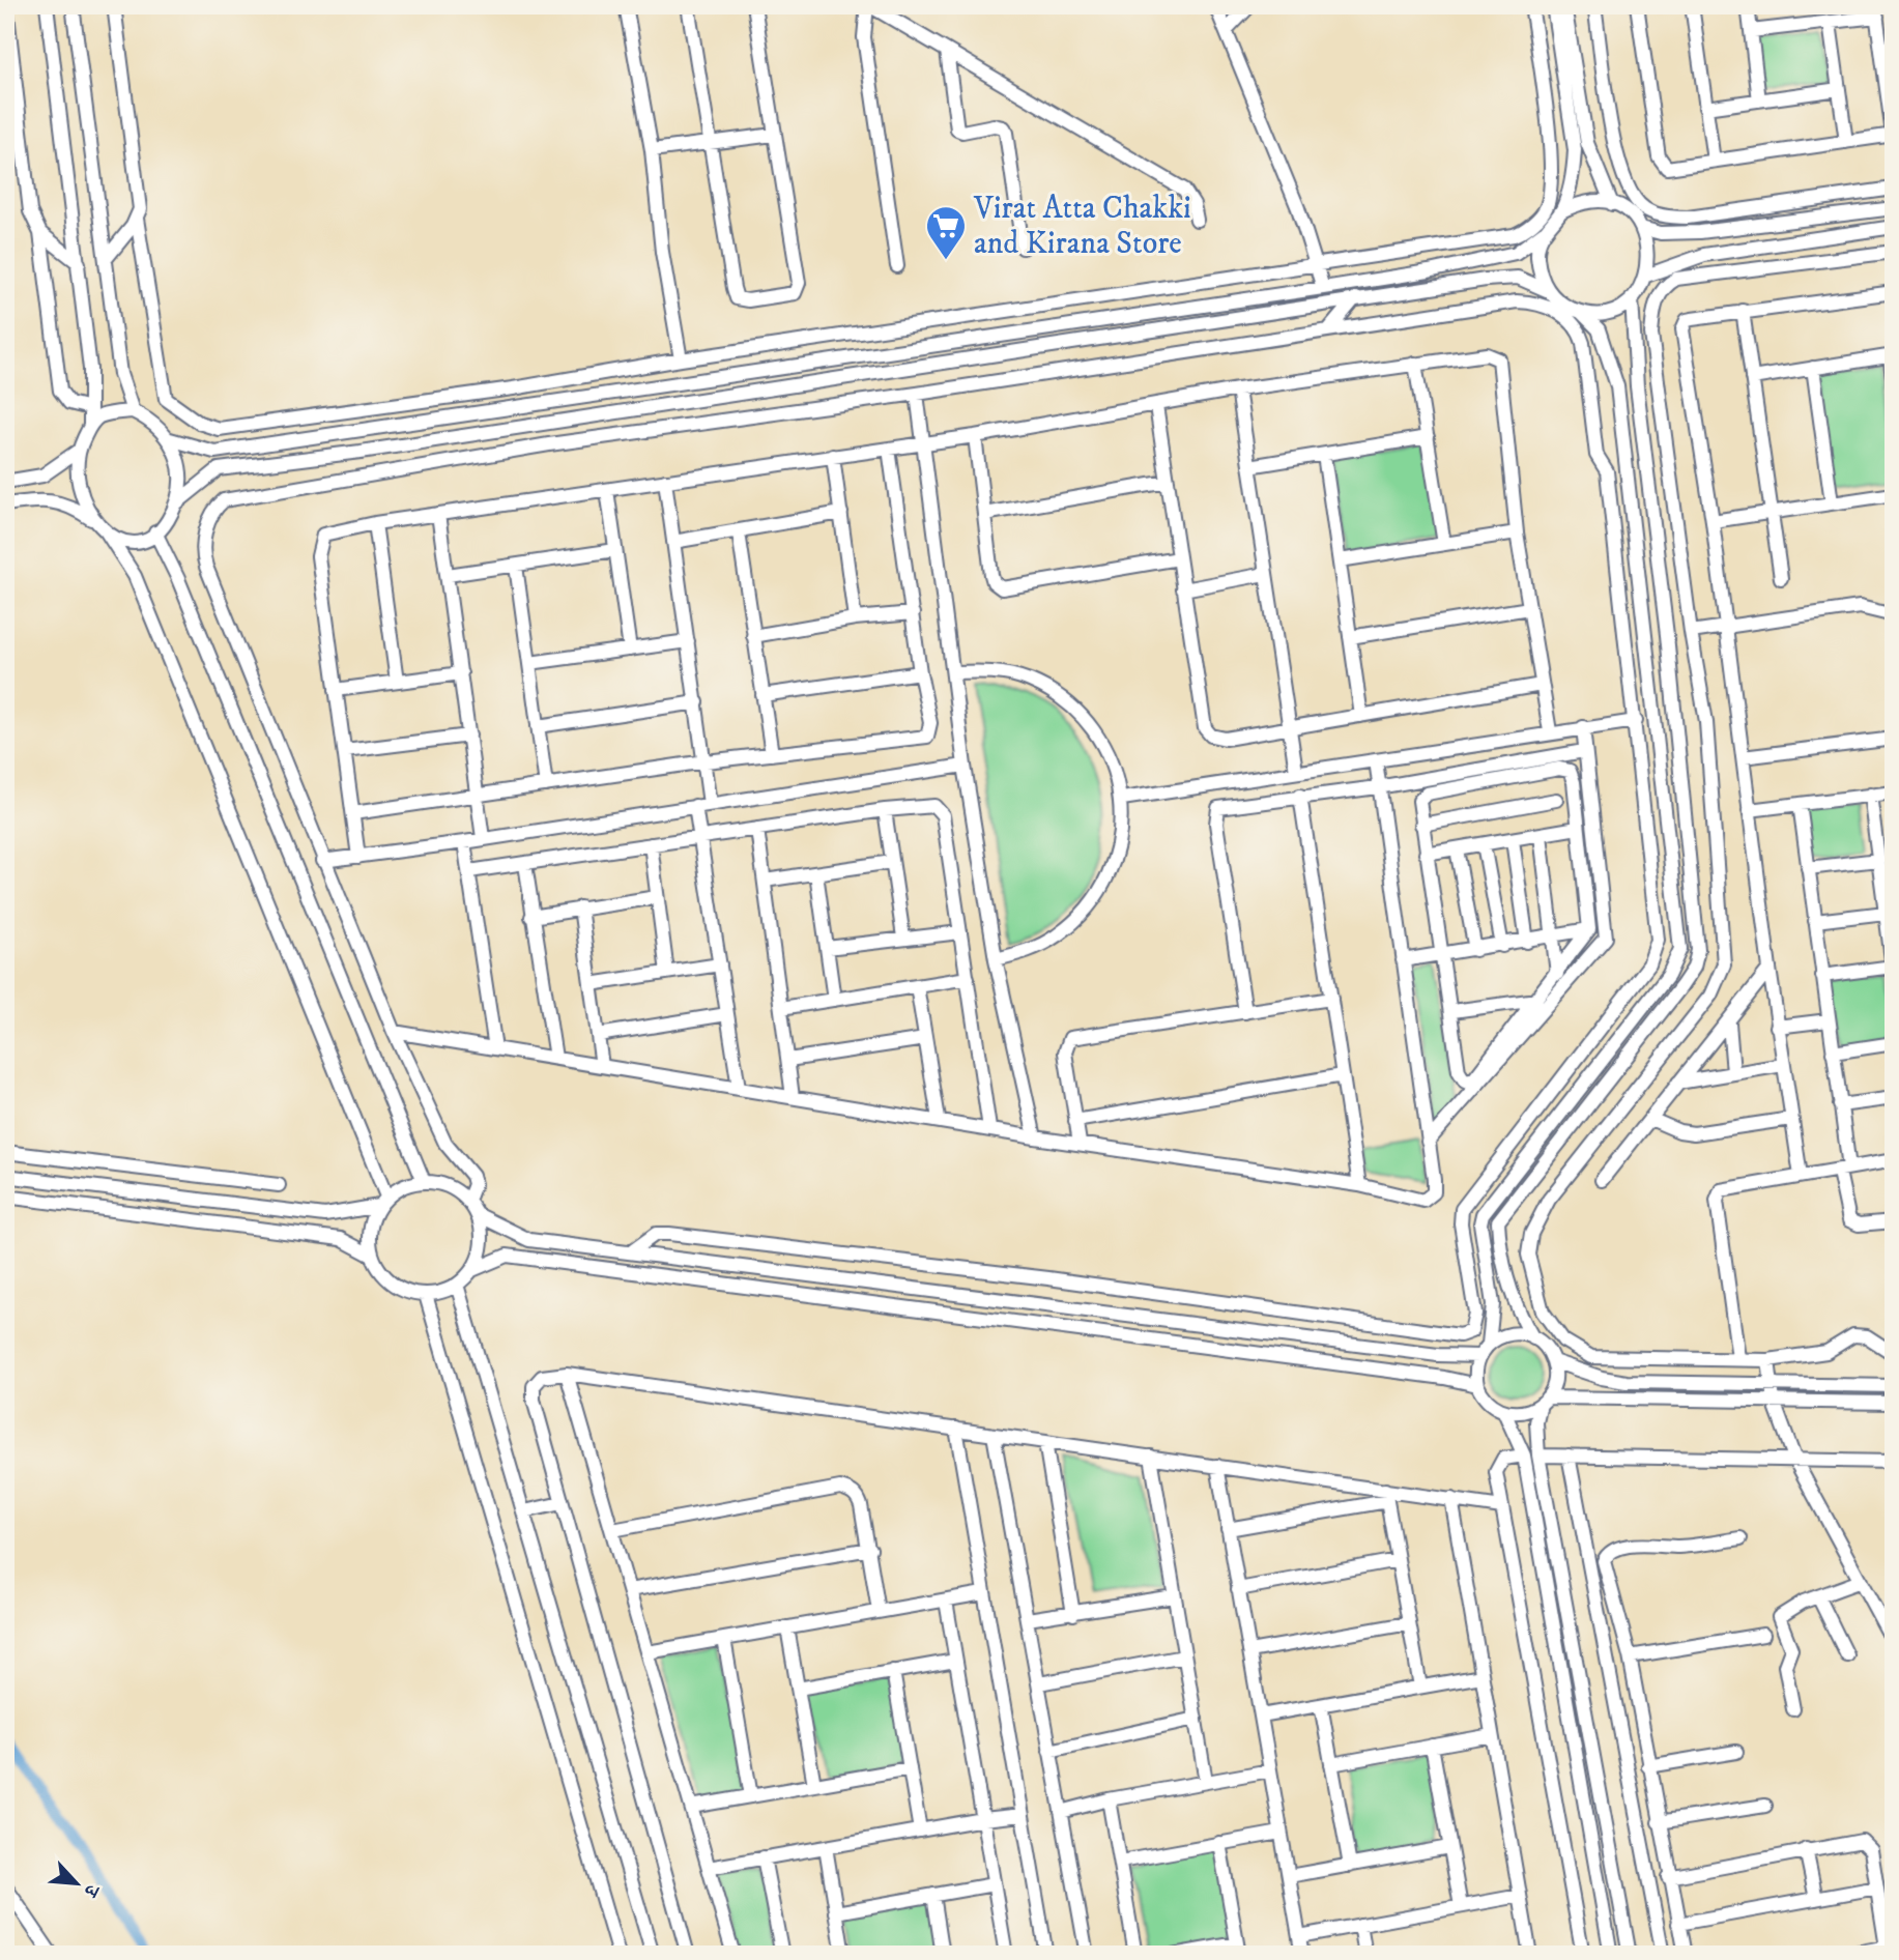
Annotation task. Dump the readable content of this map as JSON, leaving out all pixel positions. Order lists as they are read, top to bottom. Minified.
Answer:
{"places":{"supermarket":["Virat Atta Chakki and Kirana Store"]},"north":"bottom right"}
